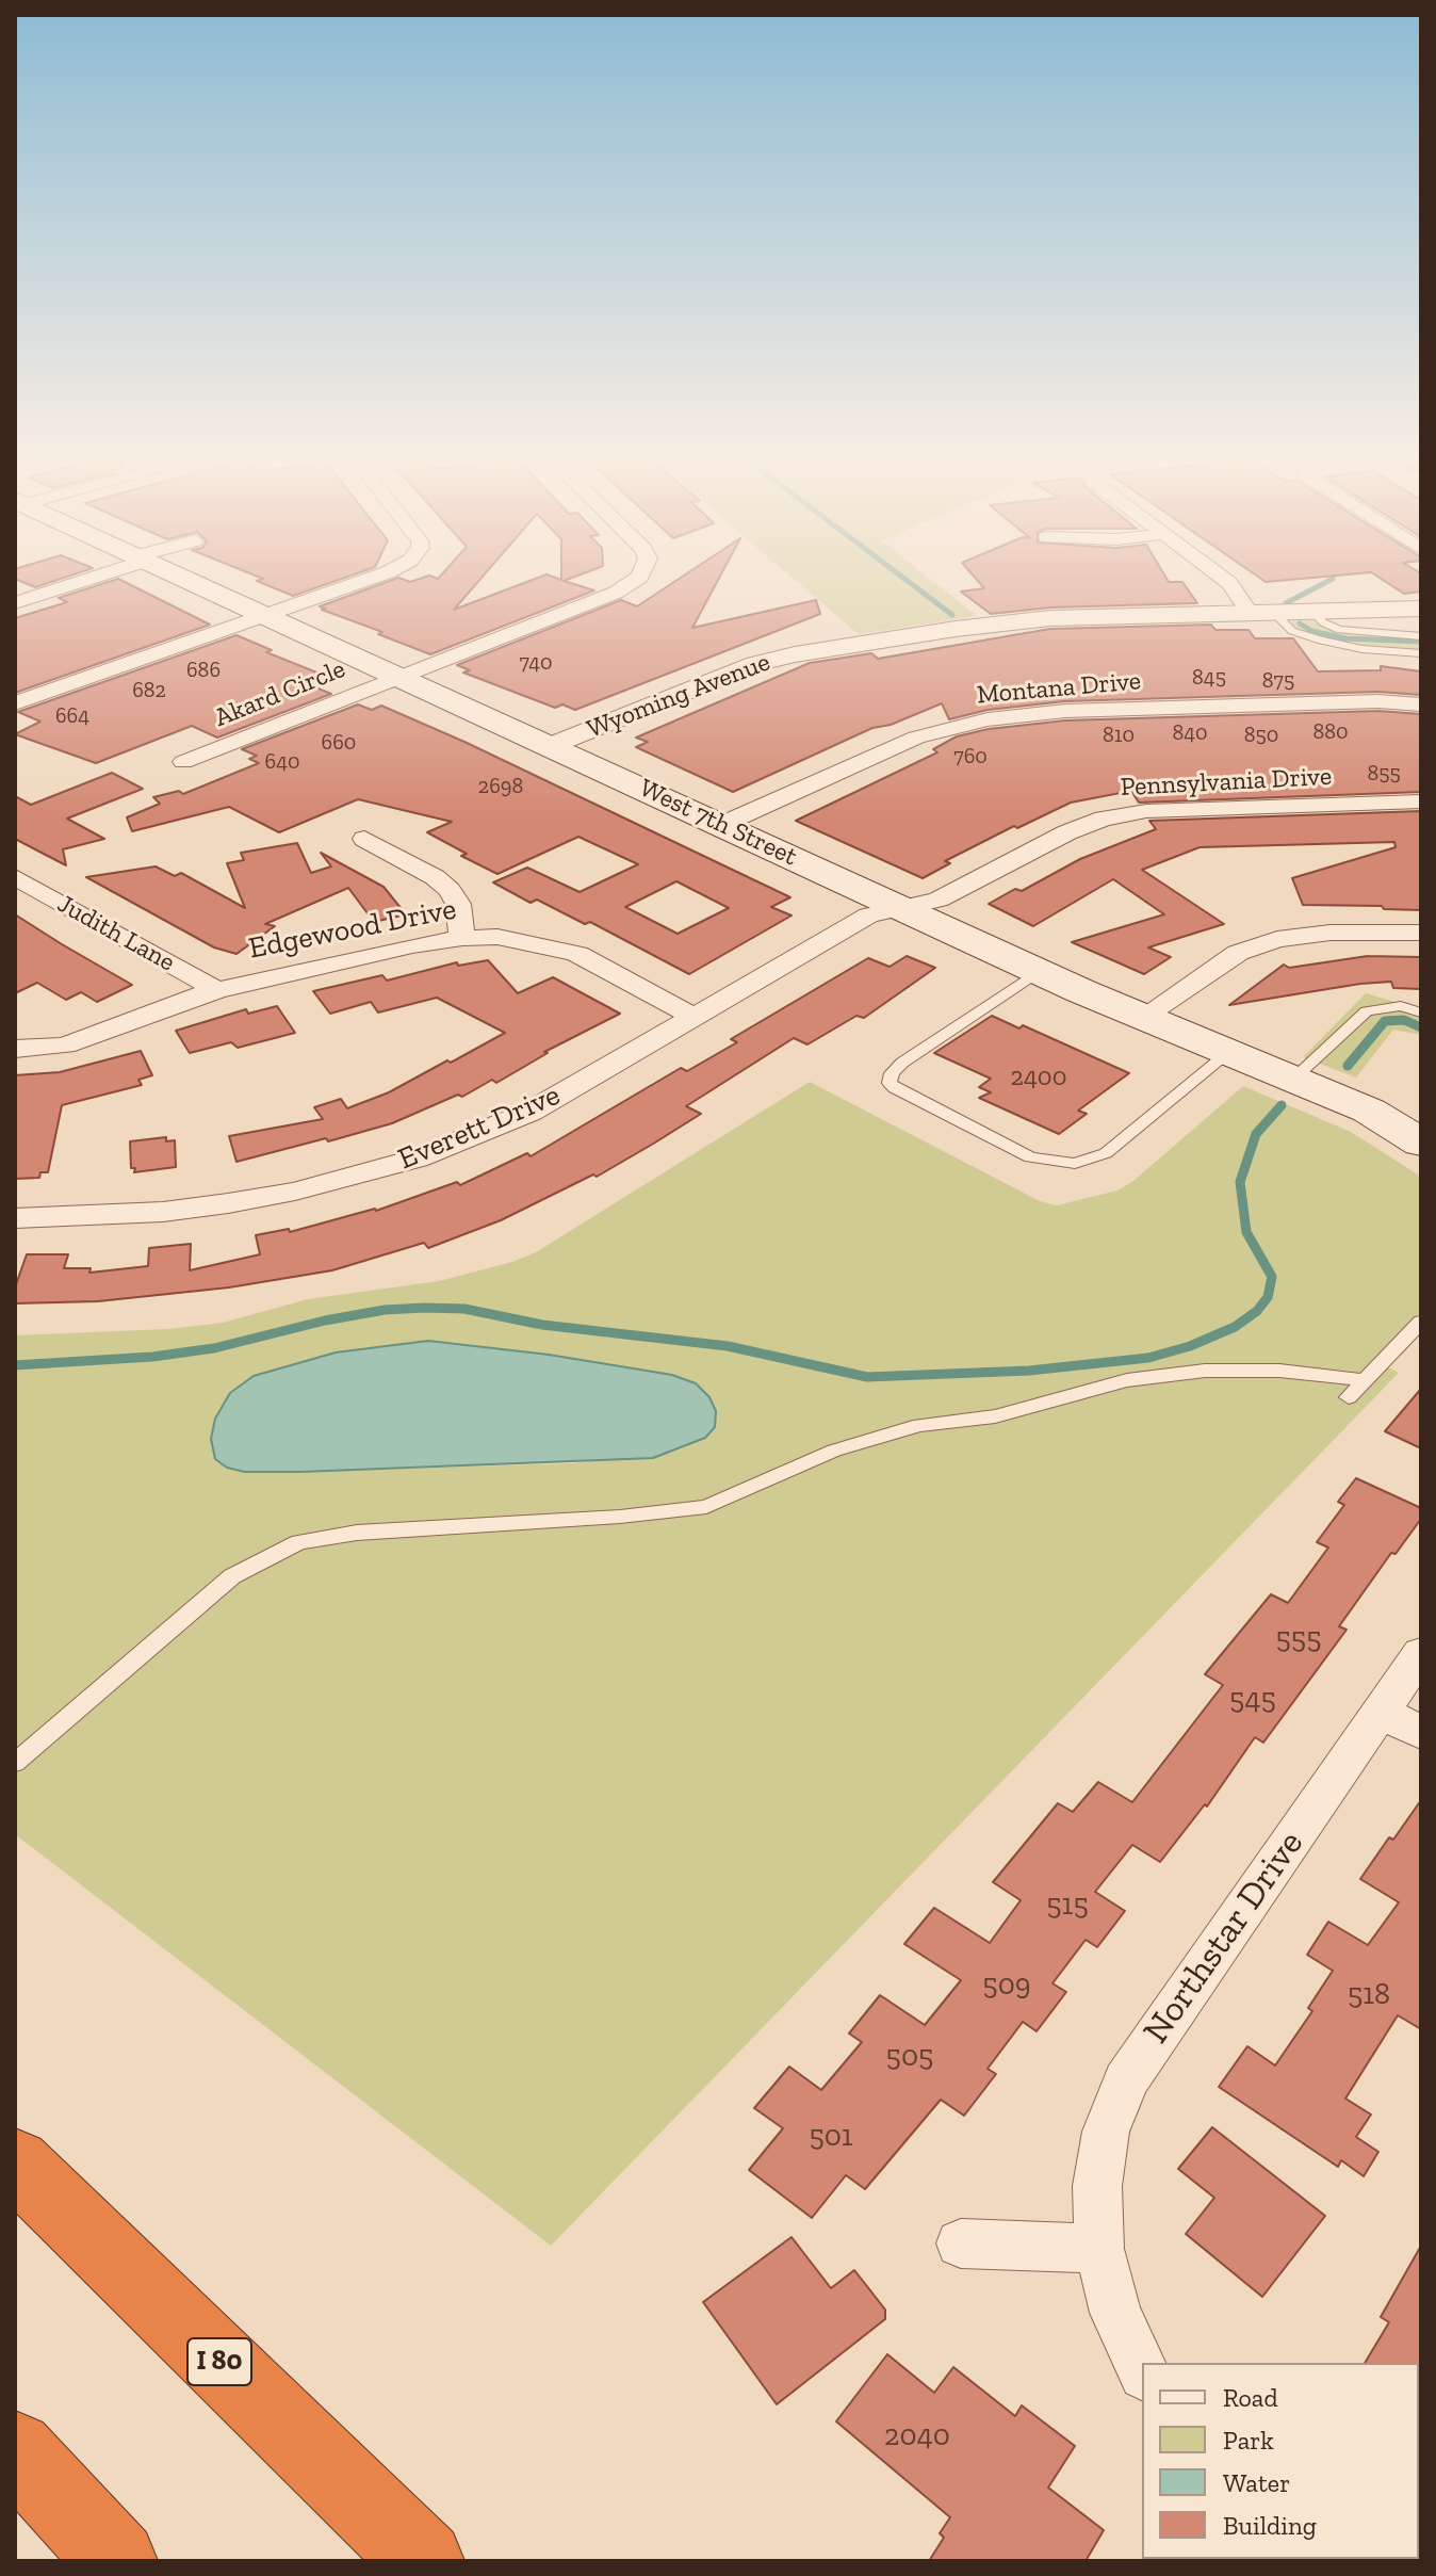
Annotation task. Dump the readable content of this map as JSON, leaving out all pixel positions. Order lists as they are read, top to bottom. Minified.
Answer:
{"streets":{"highway":["I 80"],"main road":["West 7th Street"],"street":["Montana Drive","Akard Circle","Wyoming Avenue","Pennsylvania Drive","Edgewood Drive","Judith Lane","Everett Drive","Northstar Drive"]},"crossings":[["Montana Drive","West 7th Street"],["Akard Circle","West 7th Street"],["Wyoming Avenue","West 7th Street"],["Pennsylvania Drive","West 7th Street"],["Pennsylvania Drive","Everett Drive"],["West 7th Street","Everett Drive"],["Edgewood Drive","Judith Lane"],["Edgewood Drive","Everett Drive"]],"house_numbers":["740","686","845","875","682","664","880","840","810","850","660","760","640","855","2698","2400","555","545","515","509","518","505","501","2040"],"legend":["Road","Park","Water","Building"]}
